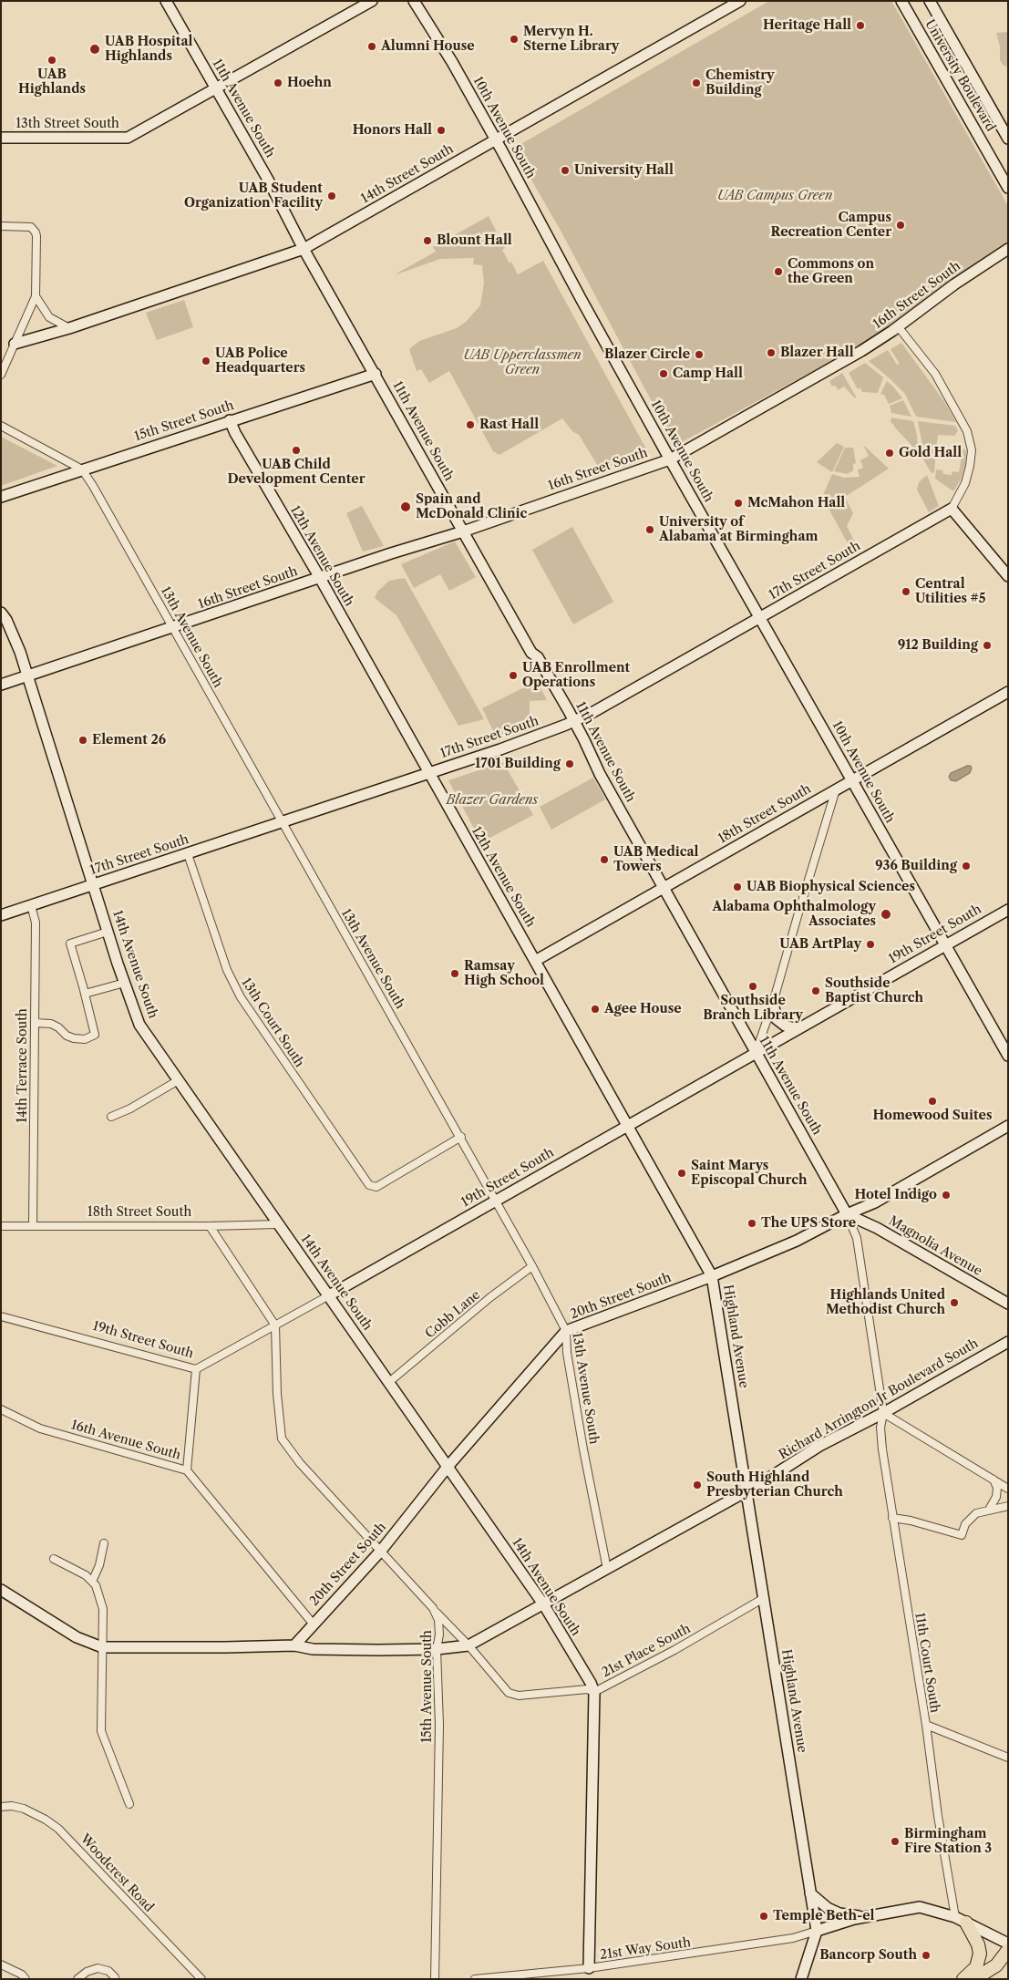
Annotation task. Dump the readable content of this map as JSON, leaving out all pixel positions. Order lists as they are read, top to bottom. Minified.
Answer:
{"streets":{"street":["University Boulevard","11th Avenue South","13th Street South","10th Avenue South","14th Street South","16th Street South","15th Street South","12th Avenue South","17th Street South","13th Avenue South","18th Street South","19th Street South","14th Avenue South","13th Court South","14th Terrace South","Magnolia Avenue","20th Street South","Cobb Lane","Highland Avenue","Richard Arrington Jr Boulevard South","16th Avenue South","21st Place South","11th Court South","15th Avenue South","Woodcrest Road","21st Way South"]},"crossings":[["11th Avenue South","13th Street South"],["11th Avenue South","14th Street South"],["11th Avenue South","16th Street South"],["11th Avenue South","15th Street South"],["11th Avenue South","17th Street South"],["11th Avenue South","18th Street South"],["11th Avenue South","19th Street South"],["11th Avenue South","Magnolia Avenue"],["11th Avenue South","20th Street South"],["11th Avenue South","Richard Arrington Jr Boulevard South"],["11th Avenue South","11th Court South"],["10th Avenue South","14th Street South"],["10th Avenue South","16th Street South"],["10th Avenue South","17th Street South"],["10th Avenue South","18th Street South"],["10th Avenue South","19th Street South"],["16th Street South","12th Avenue South"],["16th Street South","13th Avenue South"],["16th Street South","14th Avenue South"],["15th Street South","12th Avenue South"],["15th Street South","13th Avenue South"],["12th Avenue South","17th Street South"],["12th Avenue South","18th Street South"],["12th Avenue South","19th Street South"],["12th Avenue South","20th Street South"],["12th Avenue South","Highland Avenue"],["17th Street South","13th Avenue South"],["17th Street South","14th Avenue South"],["17th Street South","13th Court South"],["17th Street South","14th Terrace South"],["13th Avenue South","19th Street South"],["13th Avenue South","13th Court South"],["13th Avenue South","20th Street South"],["13th Avenue South","Cobb Lane"],["13th Avenue South","Richard Arrington Jr Boulevard South"],["18th Street South","14th Avenue South"],["18th Street South","14th Terrace South"],["19th Street South","14th Avenue South"],["19th Street South","15th Avenue South"],["14th Avenue South","20th Street South"],["14th Avenue South","Cobb Lane"],["14th Avenue South","Richard Arrington Jr Boulevard South"],["14th Avenue South","21st Place South"],["14th Avenue South","21st Way South"],["Magnolia Avenue","20th Street South"],["20th Street South","Highland Avenue"],["20th Street South","Richard Arrington Jr Boulevard South"],["20th Street South","16th Avenue South"],["20th Street South","15th Avenue South"],["Highland Avenue","Richard Arrington Jr Boulevard South"],["Highland Avenue","21st Place South"],["Highland Avenue","21st Way South"],["Richard Arrington Jr Boulevard South","21st Place South"],["Richard Arrington Jr Boulevard South","11th Court South"],["Richard Arrington Jr Boulevard South","15th Avenue South"],["21st Place South","15th Avenue South"]],"parks":["UAB Campus Green","UAB Upperclassmen Green","Blazer Gardens"],"places":["Heritage Hall","Mervyn H. Sterne Library","Alumni House","UAB Hospital Highlands","UAB Highlands","Hoehn","Chemistry Building","Honors Hall","University Hall","UAB Student Organization Facility","Campus Recreation Center","Blount Hall","Commons on the Green","Blazer Hall","Blazer Circle","UAB Police Headquarters","Camp Hall","Rast Hall","UAB Child Development Center","Gold Hall","McMahon Hall","Spain and McDonald Clinic","University of Alabama at Birmingham","Central Utilities #5","912 Building","UAB Enrollment Operations","Element 26","1701 Building","UAB Medical Towers","936 Building","UAB Biophysical Sciences","Alabama Ophthalmology Associates","UAB ArtPlay","Ramsay High School","Southside Branch Library","Southside Baptist Church","Agee House","Homewood Suites","Saint Marys Episcopal Church","Hotel Indigo","The UPS Store","Highlands United Methodist Church","South Highland Presbyterian Church","Birmingham Fire Station 3","Temple Beth-el","Bancorp South"]}
